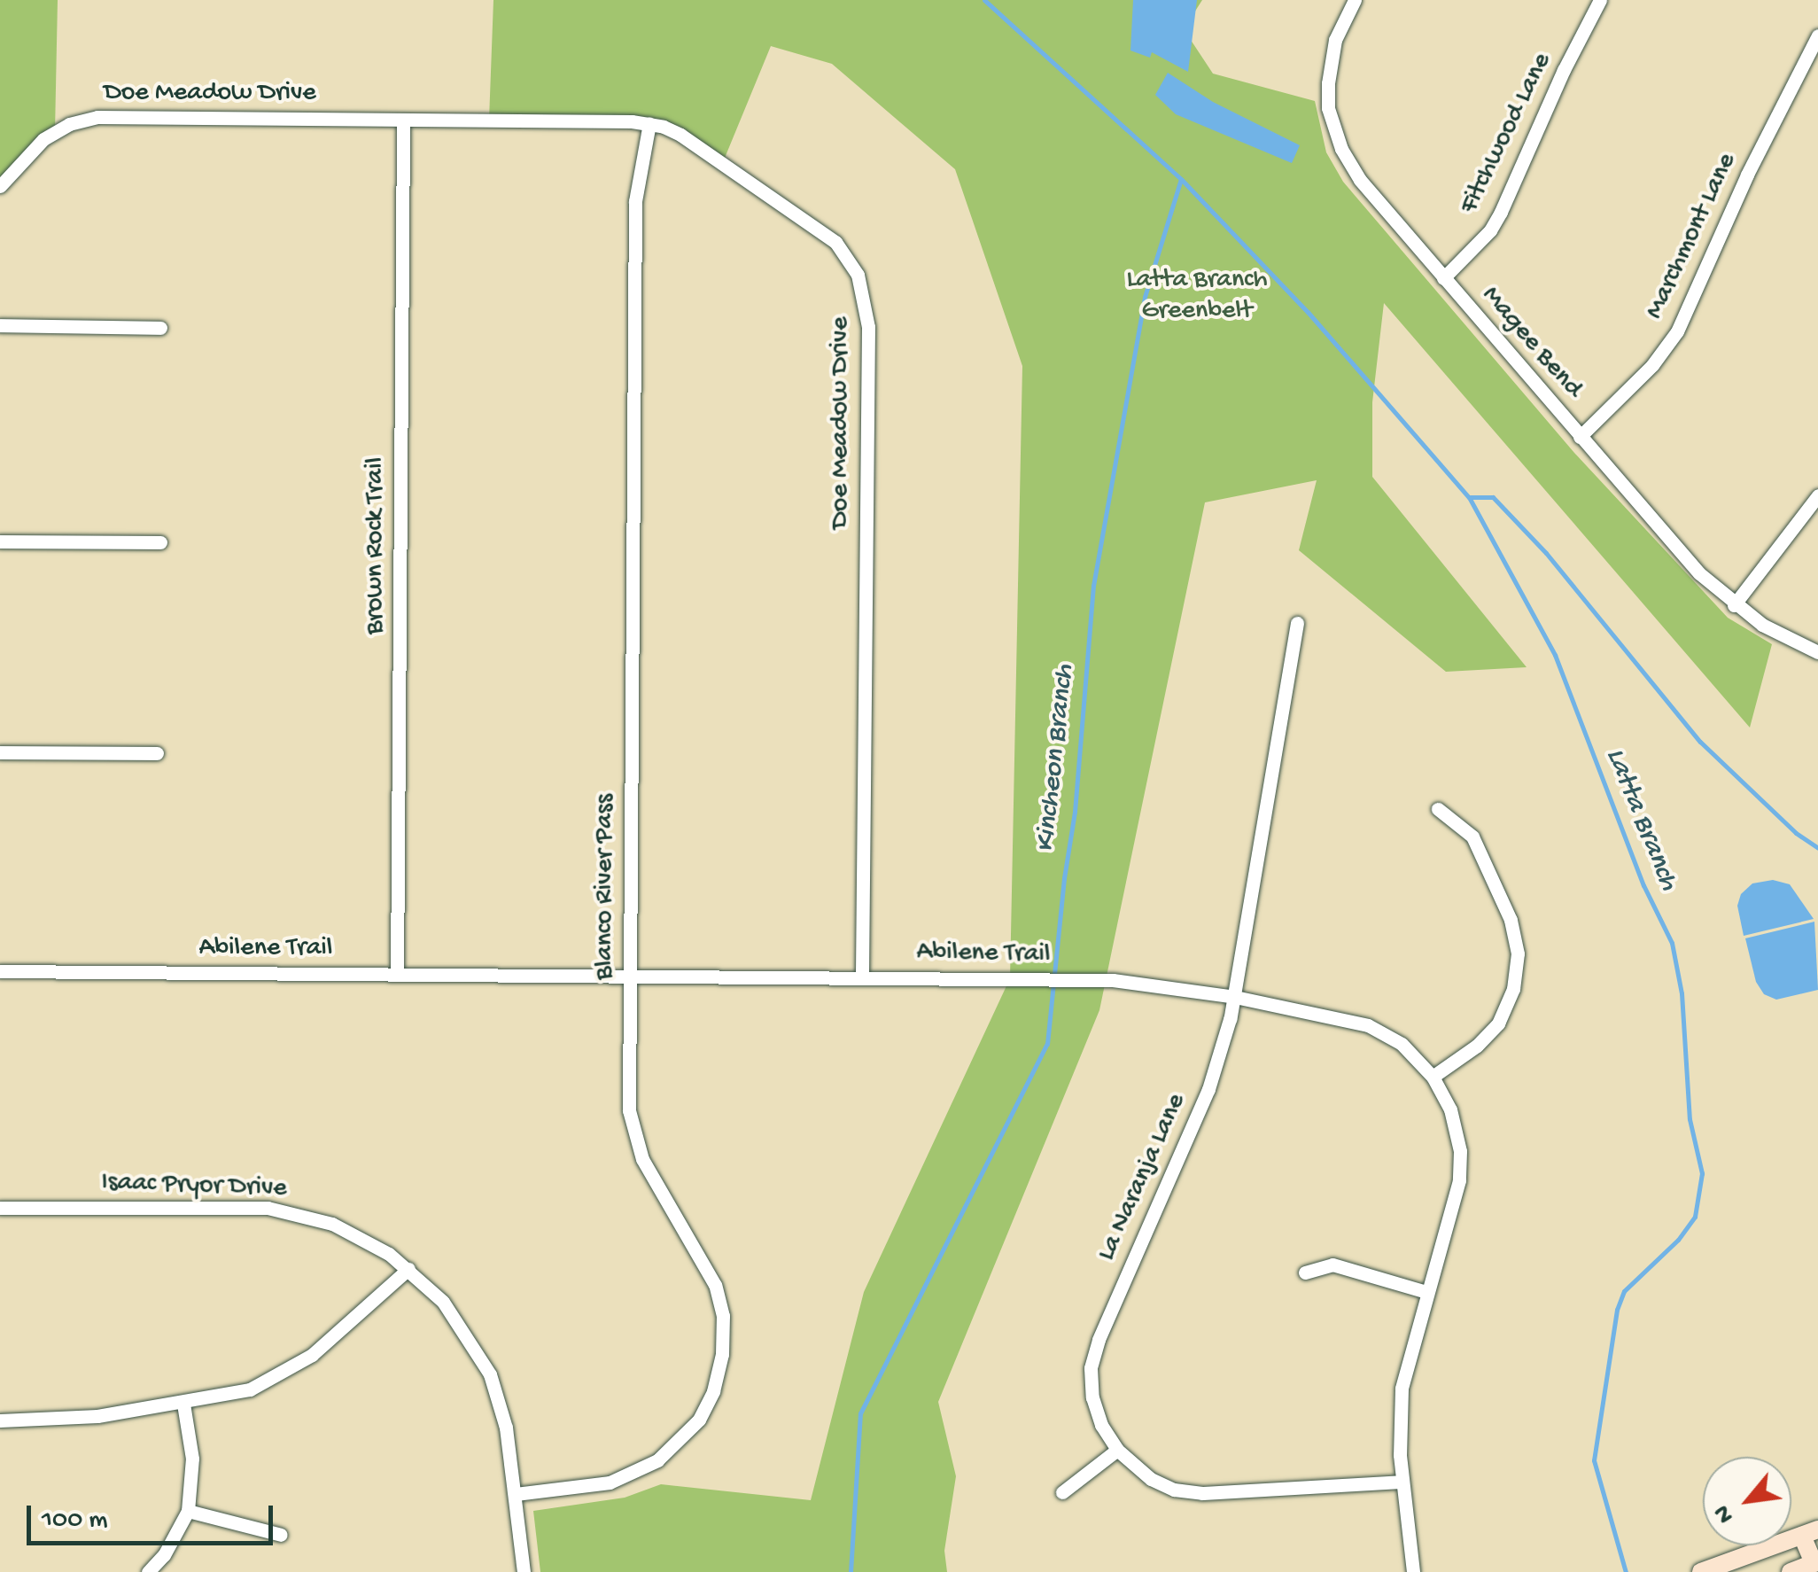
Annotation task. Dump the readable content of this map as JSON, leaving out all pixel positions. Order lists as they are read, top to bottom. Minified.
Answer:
{"streets":{"street":["Doe Meadow Drive","Fitchwood Lane","Marchmont Lane","Magee Bend","Brown Rock Trail","Blanco River Pass","Abilene Trail","La Naranja Lane","Isaac Pryor Drive"]},"crossings":[["Doe Meadow Drive","Brown Rock Trail"],["Doe Meadow Drive","Blanco River Pass"],["Doe Meadow Drive","Abilene Trail"],["Fitchwood Lane","Magee Bend"],["Marchmont Lane","Magee Bend"],["Brown Rock Trail","Abilene Trail"],["Blanco River Pass","Abilene Trail"],["Blanco River Pass","Isaac Pryor Drive"],["Abilene Trail","La Naranja Lane"]],"water":["Kincheon Branch","Latta Branch"],"parks":["Latta Branch Greenbelt"],"scale_bar":"100 m","north":"bottom left"}
